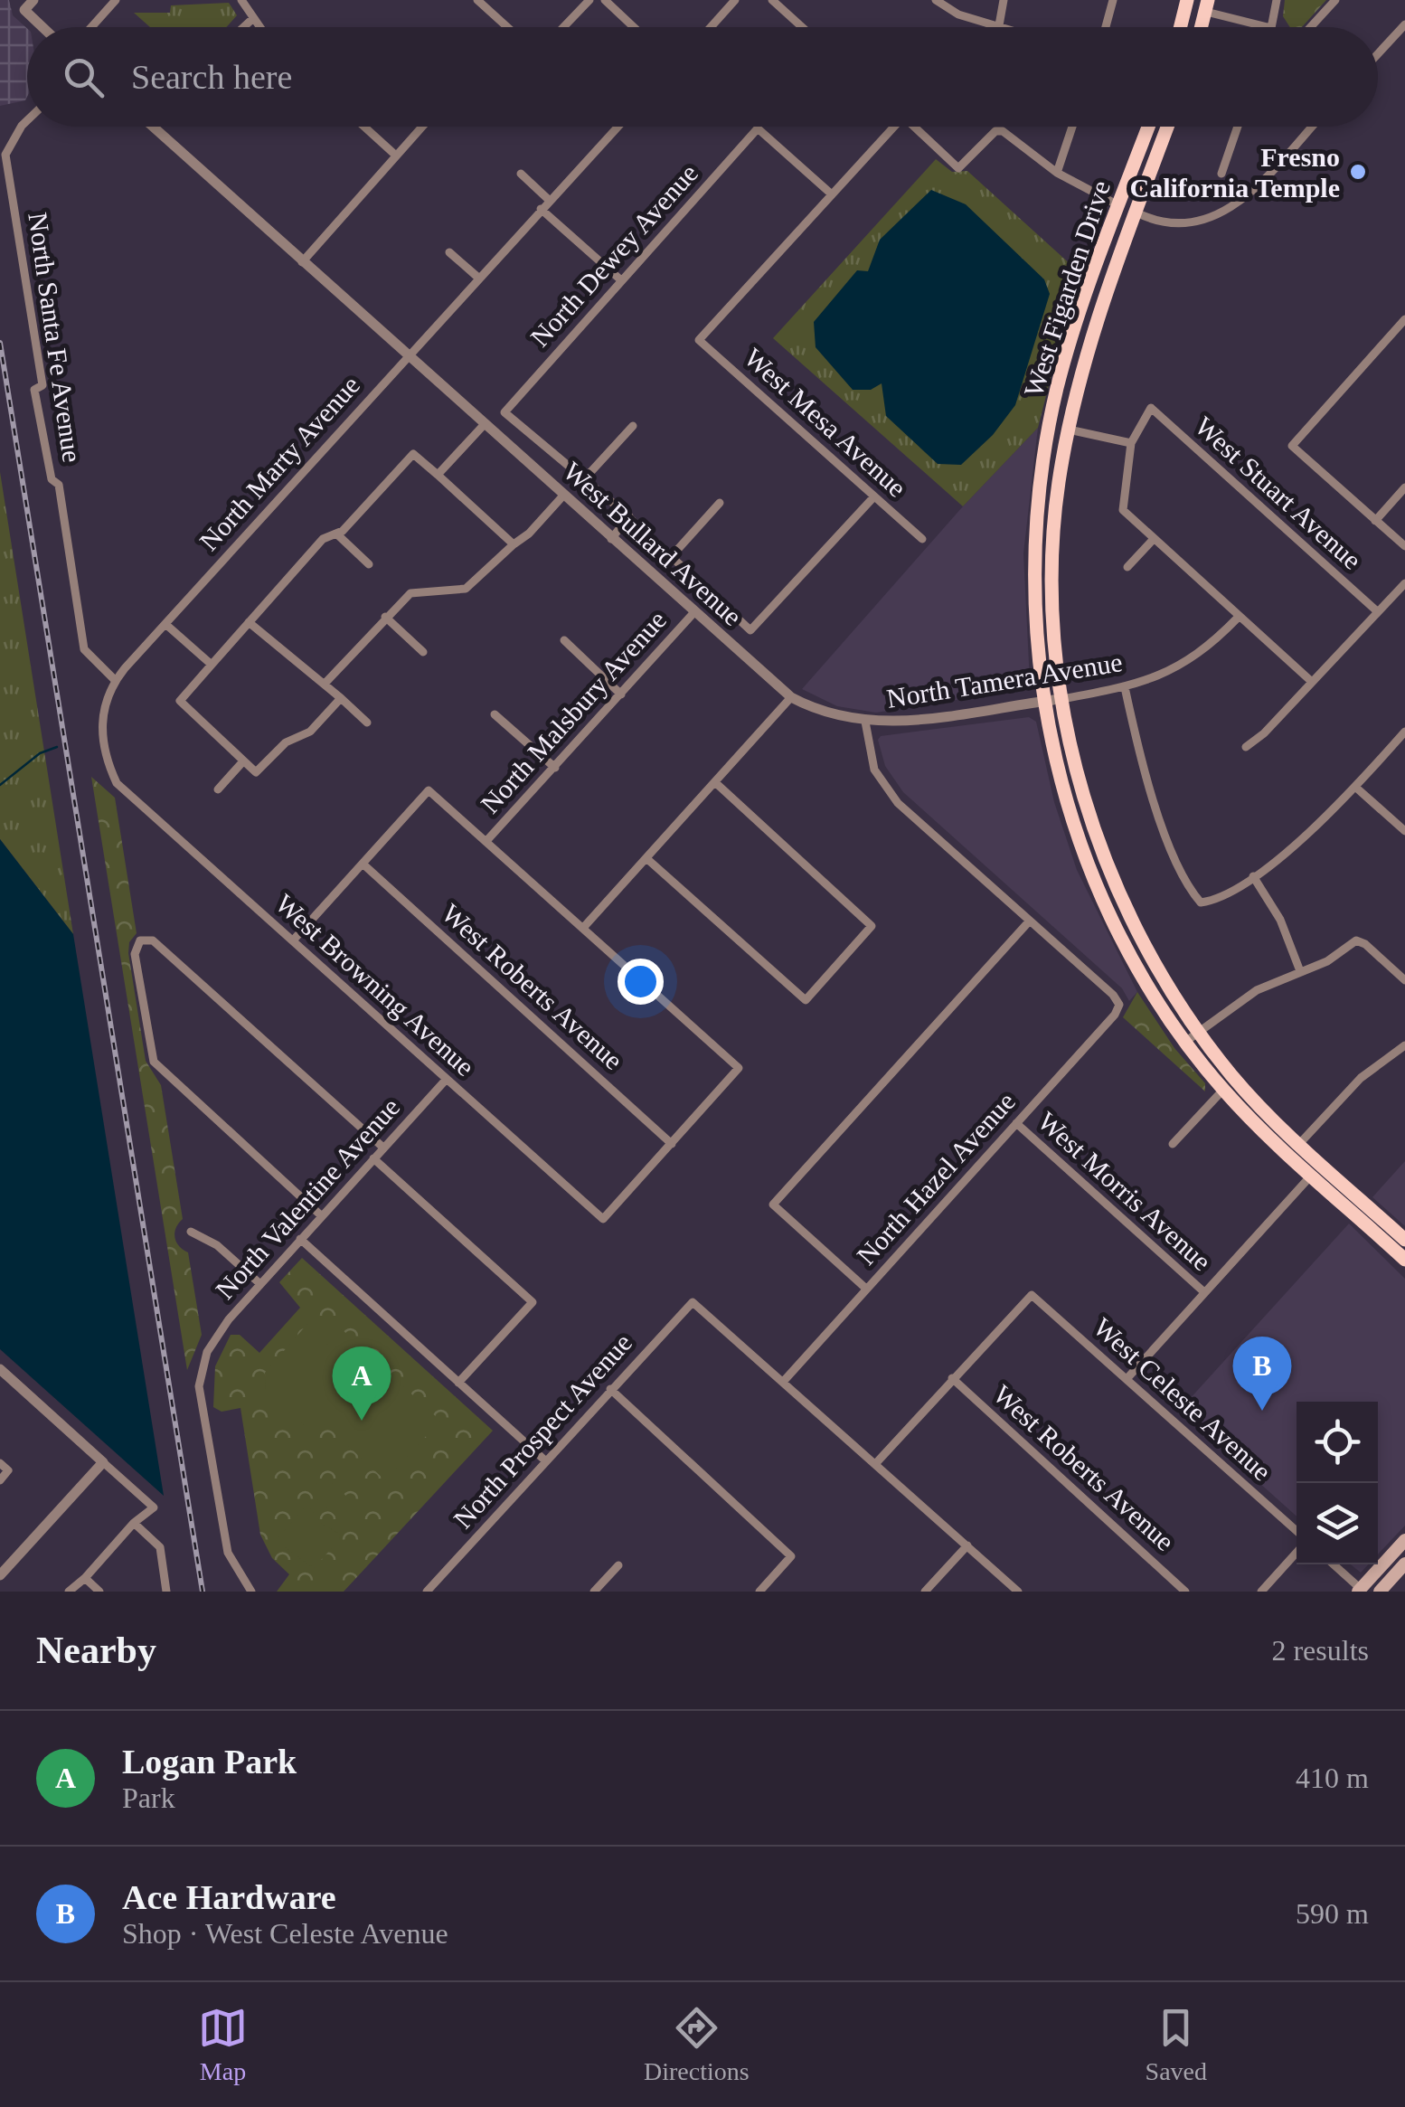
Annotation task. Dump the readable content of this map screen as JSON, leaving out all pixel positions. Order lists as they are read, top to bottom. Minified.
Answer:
{"streets":{"main road":["West Figarden Drive"],"street":["North Dewey Avenue","North Santa Fe Avenue","West Mesa Avenue","North Marty Avenue","West Stuart Avenue","West Bullard Avenue","North Tamera Avenue","North Malsbury Avenue","West Browning Avenue","West Roberts Avenue","North Hazel Avenue","West Morris Avenue","North Valentine Avenue","West Celeste Avenue","North Prospect Avenue"]},"crossings":[["North Dewey Avenue","West Mesa Avenue"],["North Dewey Avenue","West Bullard Avenue"],["West Figarden Drive","North Tamera Avenue"],["North Santa Fe Avenue","North Marty Avenue"],["North Santa Fe Avenue","West Browning Avenue"],["West Mesa Avenue","West Bullard Avenue"],["North Marty Avenue","West Bullard Avenue"],["North Marty Avenue","West Browning Avenue"],["West Bullard Avenue","North Tamera Avenue"],["West Bullard Avenue","North Malsbury Avenue"],["West Browning Avenue","West Roberts Avenue"],["West Browning Avenue","North Valentine Avenue"],["West Roberts Avenue","West Celeste Avenue"],["North Hazel Avenue","West Morris Avenue"],["North Hazel Avenue","North Prospect Avenue"]],"places":["Fresno California Temple"],"page":{"search":"Search here","pins":["B","A"],"heading":["Nearby","2 results"],"list":[{"mark":"A","name":"Logan Park","note":"Park","value":"410 m"},{"mark":"B","name":"Ace Hardware","note":"Shop · West Celeste Avenue","value":"590 m"}],"nav":["Map","Directions","Saved"]}}
